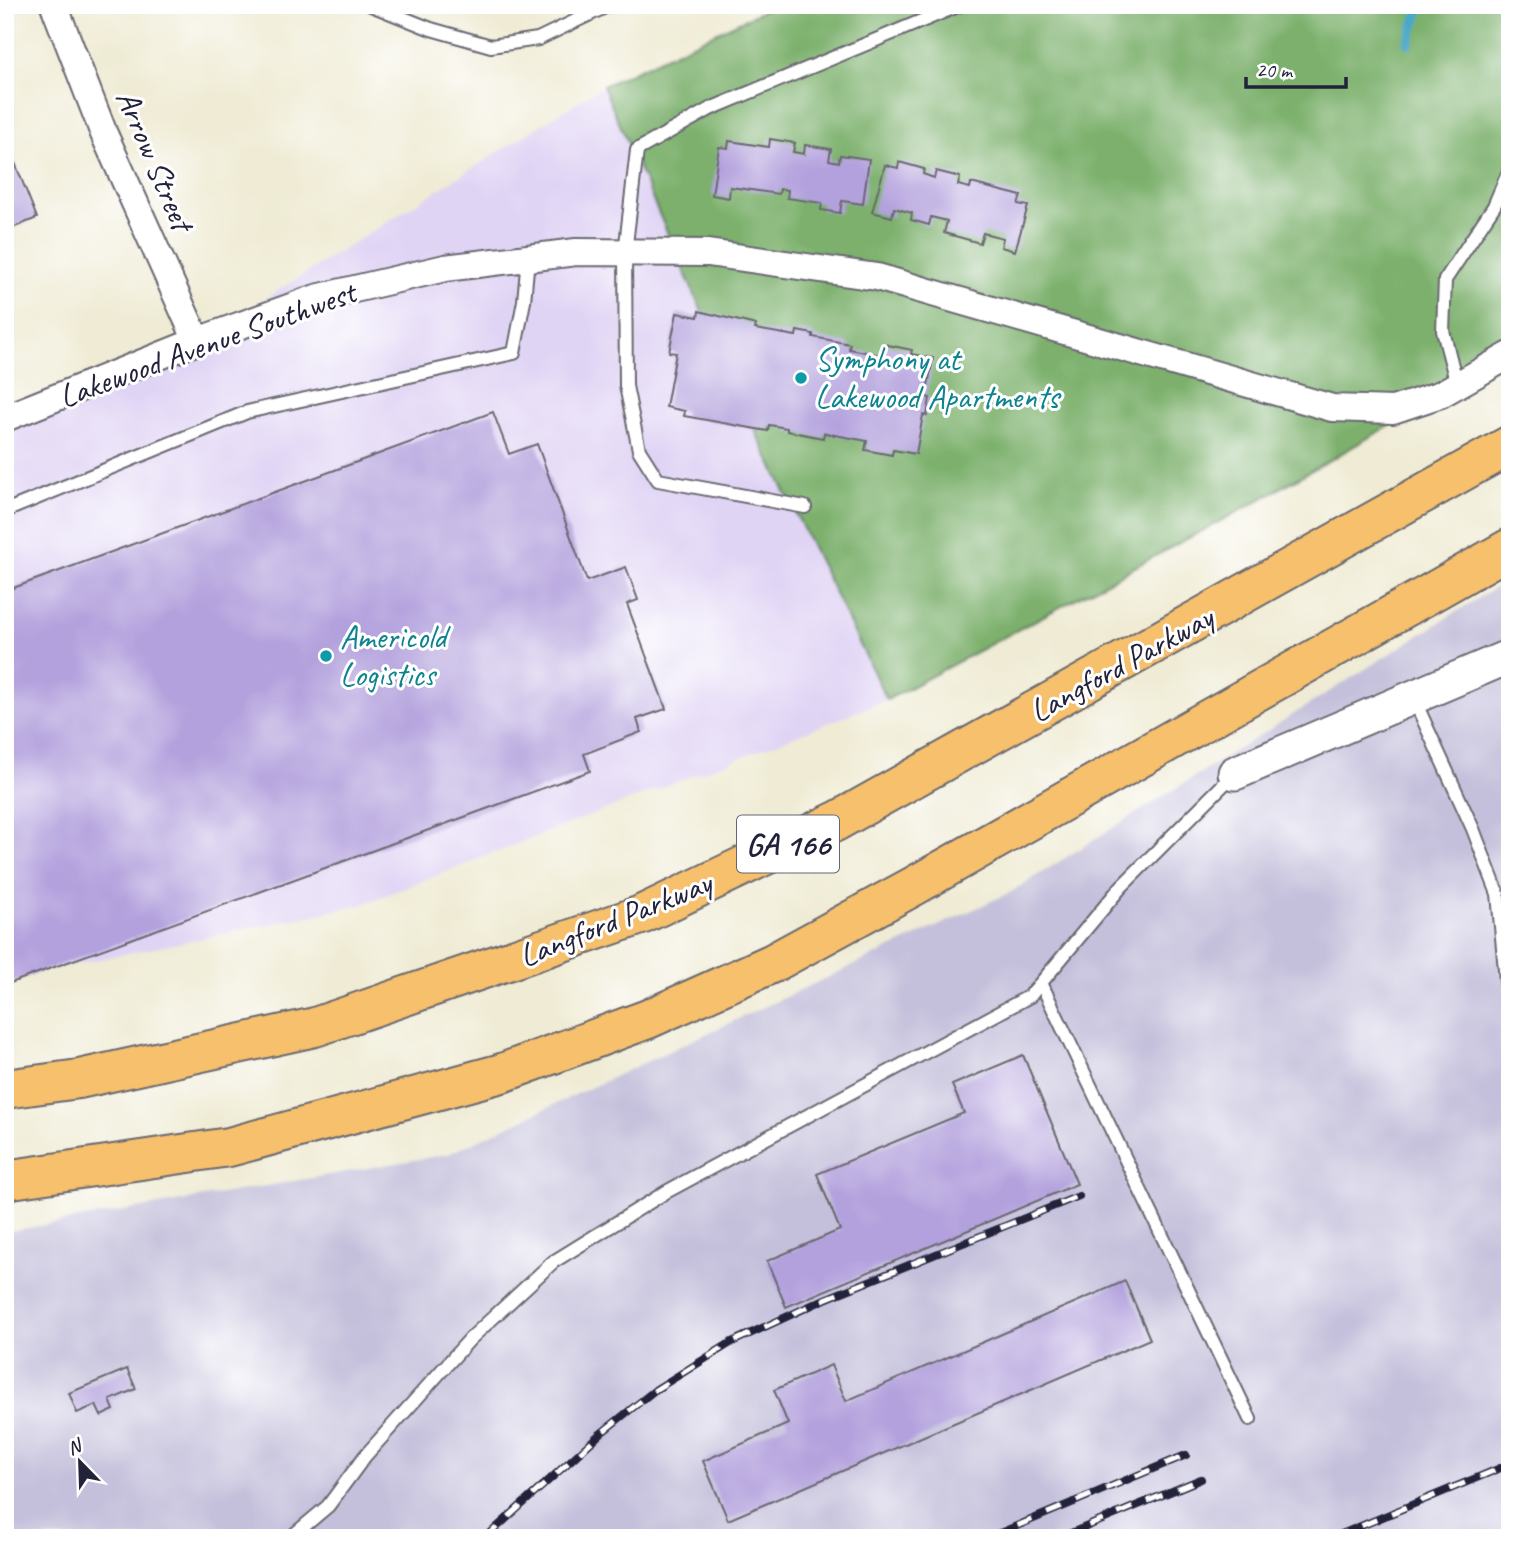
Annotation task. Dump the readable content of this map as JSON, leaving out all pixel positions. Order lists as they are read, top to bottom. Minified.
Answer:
{"streets":{"highway":["Langford Parkway","GA 166"],"street":["Arrow Street","Lakewood Avenue Southwest"]},"crossings":[["Arrow Street","Lakewood Avenue Southwest"]],"places":["Symphony at Lakewood Apartments","Americold Logistics"],"scale_bar":"20 m","north":"top left"}
